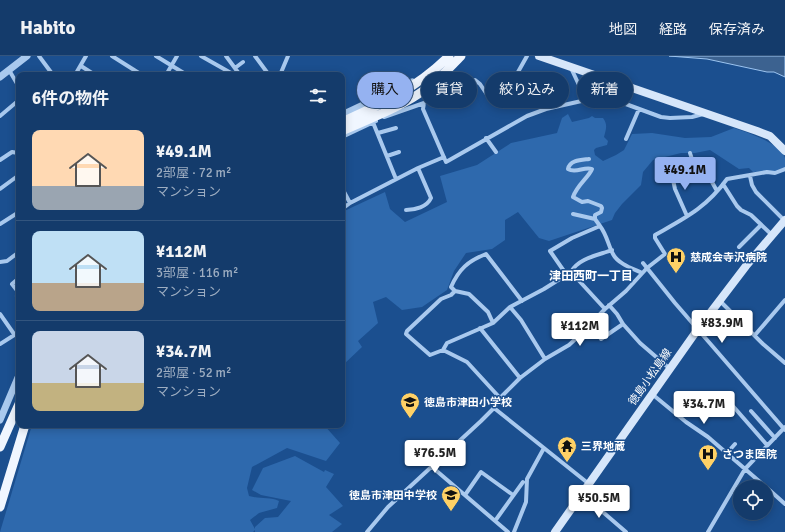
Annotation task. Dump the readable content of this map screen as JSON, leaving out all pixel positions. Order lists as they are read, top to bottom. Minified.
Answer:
{"streets":{"main road":["徳島小松島線"]},"districts":["津田西町一丁目"],"places":{"hospital":["慈成会寺沢病院","さつま医院"],"school or university":["徳島市津田小学校","徳島市津田中学校"],"temple":["三界地蔵"]},"page":{"header":"Habito","nav":["地図","経路","保存済み"],"chip":["購入","賃貸","絞り込み","新着"],"heading":"6件の物件","list":[{"name":"¥49.1M","note":"2部屋 · 72 m² · マンション"},{"name":"¥112M","note":"3部屋 · 116 m² · マンション"},{"name":"¥34.7M","note":"2部屋 · 52 m² · マンション"}],"price":["¥49.1M","¥83.9M","¥112M","¥34.7M","¥76.5M","¥50.5M"]}}
